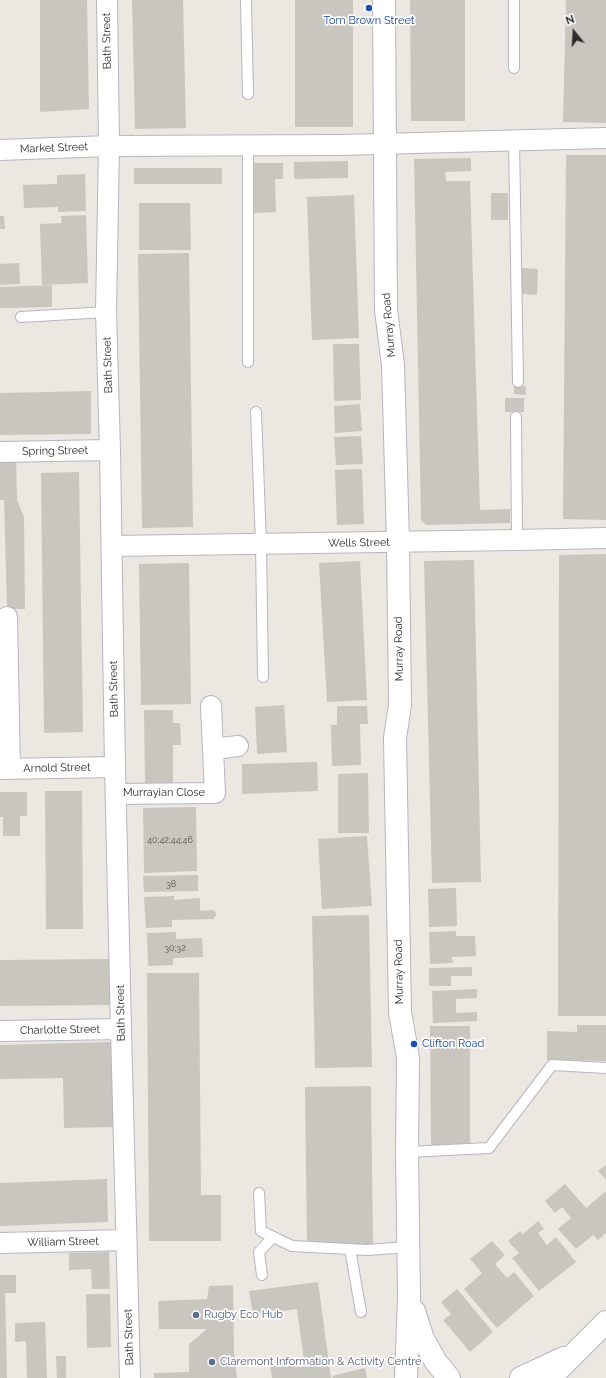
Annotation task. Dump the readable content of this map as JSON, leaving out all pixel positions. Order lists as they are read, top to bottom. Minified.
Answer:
{"streets":{"street":["Bath Street","Market Street","Murray Road","Spring Street","Wells Street","Arnold Street","Murrayian Close","Charlotte Street","William Street"]},"crossings":[["Bath Street","Market Street"],["Bath Street","Spring Street"],["Bath Street","Wells Street"],["Bath Street","Arnold Street"],["Bath Street","Murrayian Close"],["Bath Street","Charlotte Street"],["Bath Street","William Street"],["Murray Road","Wells Street"]],"places":["Tom Brown Street","Clifton Road","Rugby Eco Hub","Claremont Information & Activity Centre"],"house_numbers":["40;42;44;46","38","30;32"],"north":"top"}
